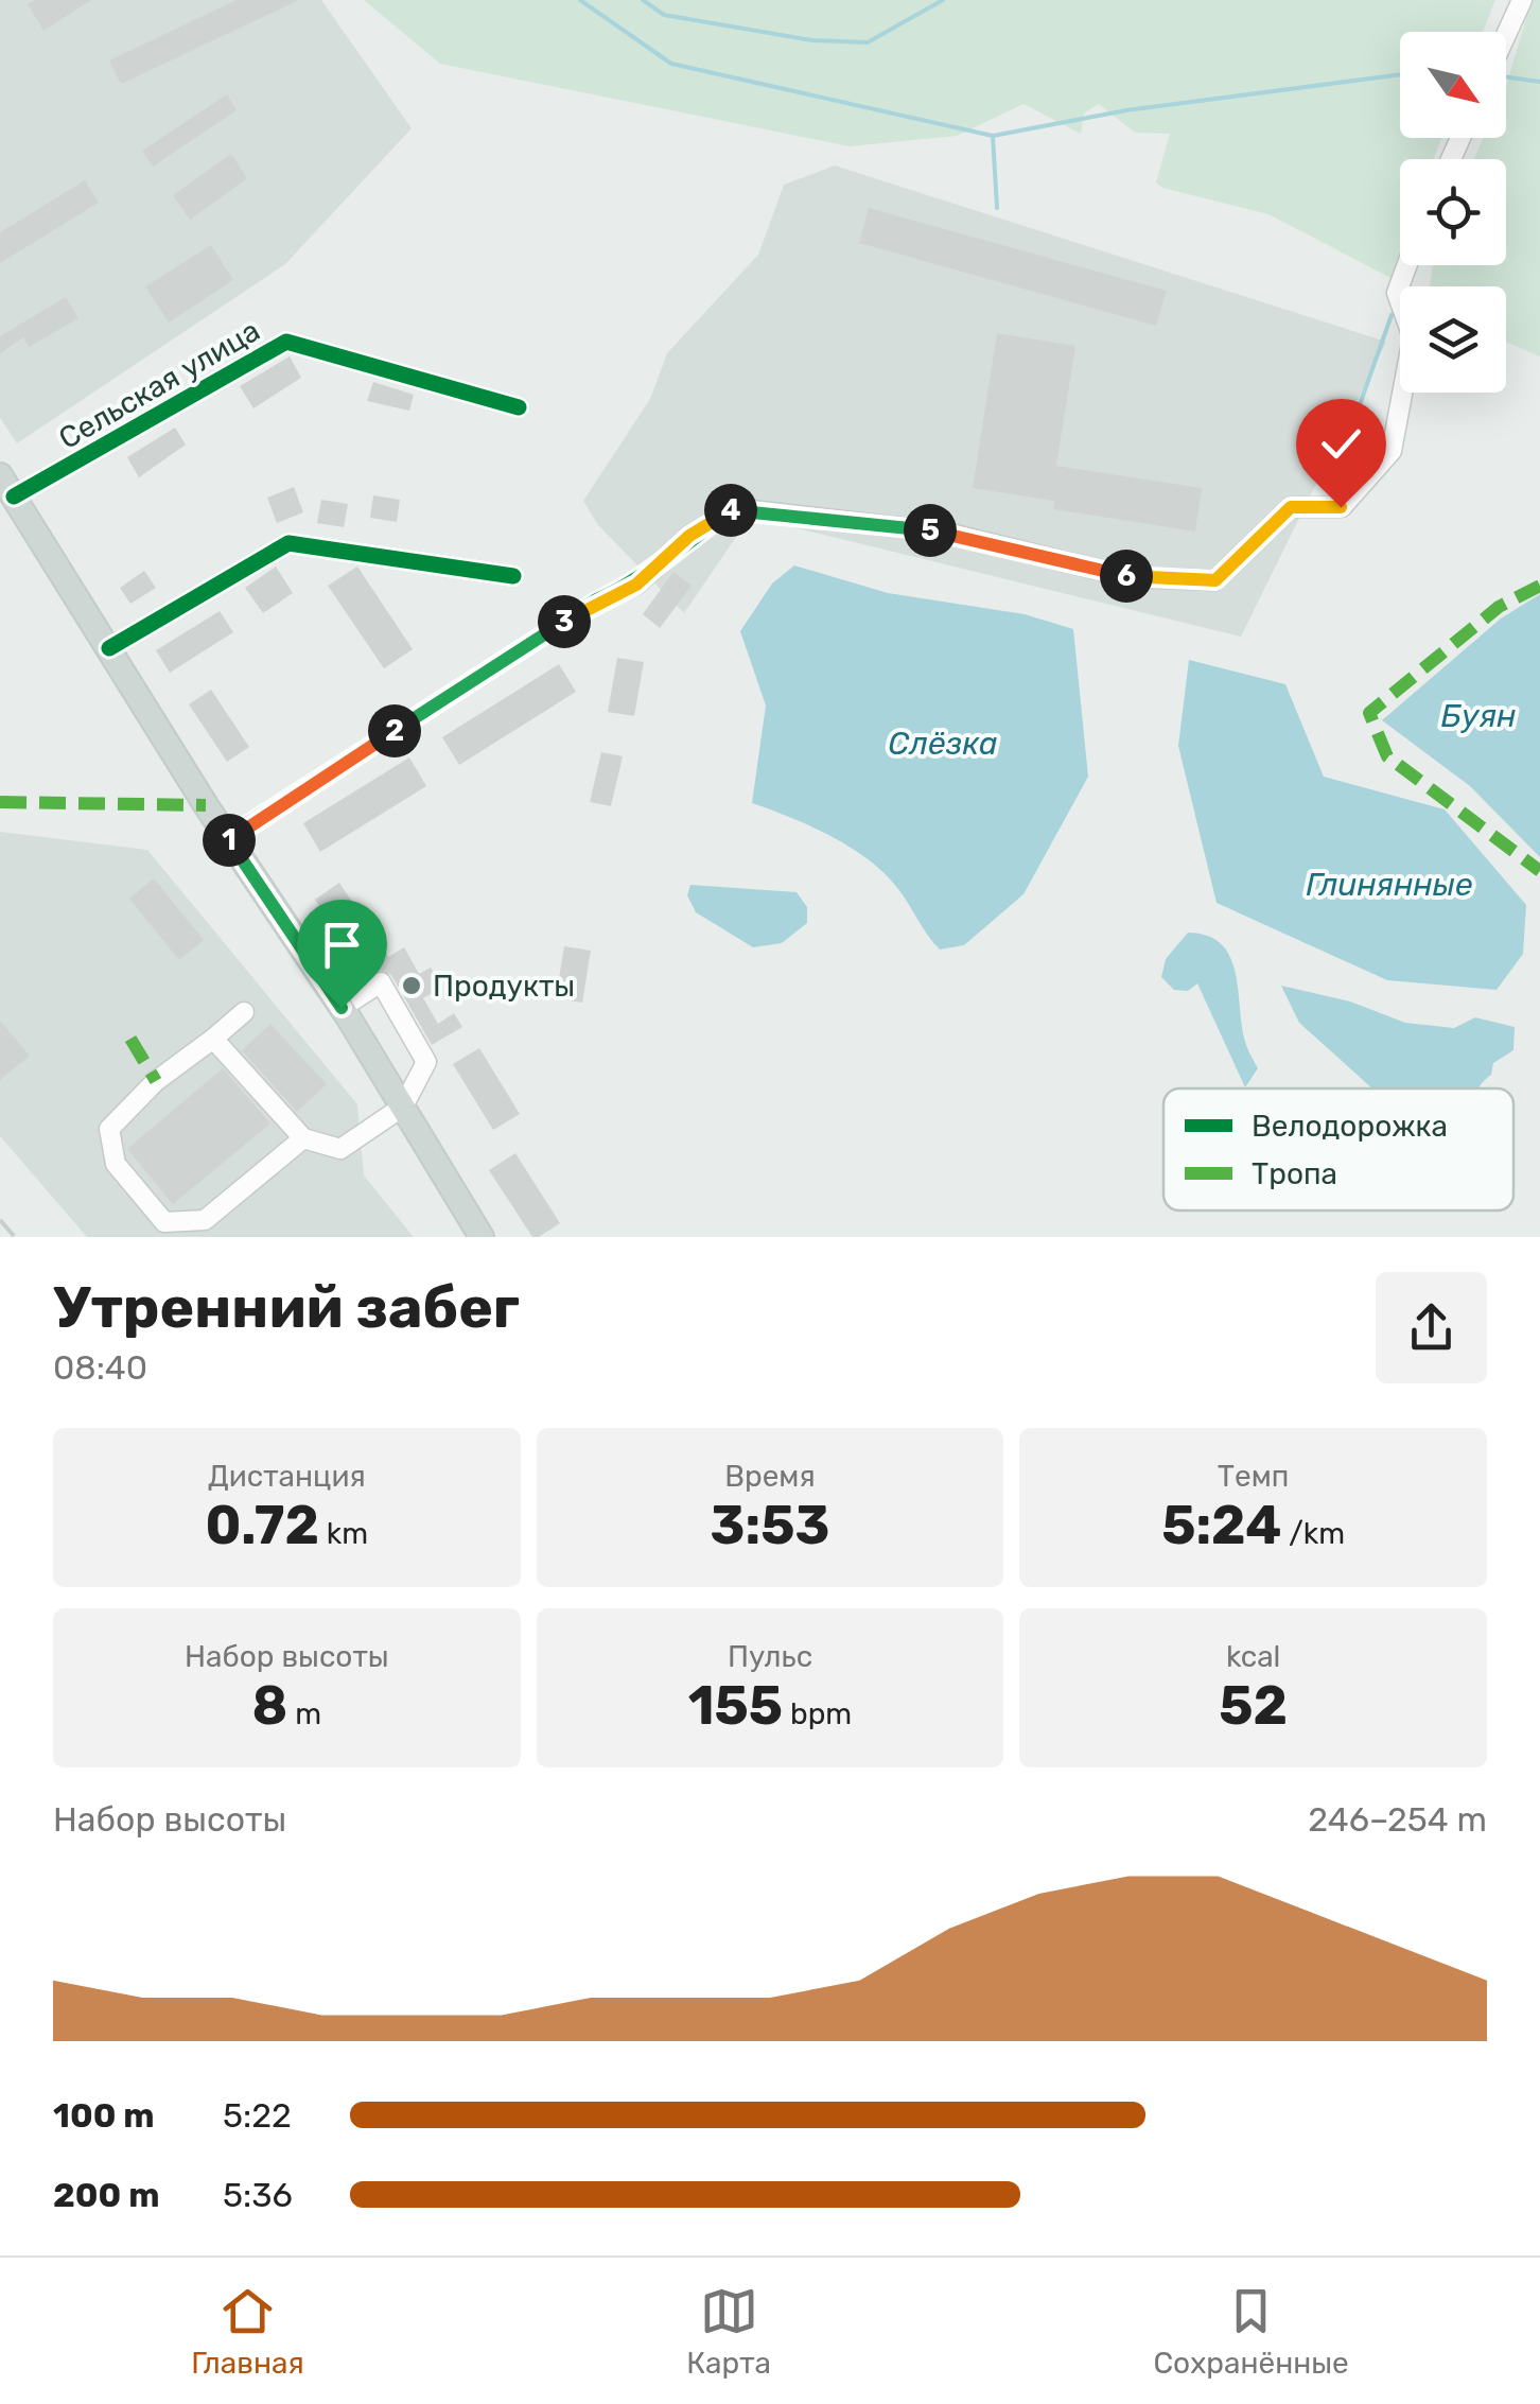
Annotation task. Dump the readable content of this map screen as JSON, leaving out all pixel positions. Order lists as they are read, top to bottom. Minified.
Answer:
{"streets":{"street":["Сельская улица"]},"water":["Буян","Слёзка","Глинянные"],"places":["Продукты"],"legend":["Велодорожка","Тропа"],"north":"bottom right","page":{"pins":["4","5","6","3","2","1"],"heading":["Утренний забег","08:40"],"stats":[["Дистанция","0.72 km"],["Время","3:53"],["Темп","5:24 /km"],["Набор высоты","8 m"],["Пульс","155 bpm"],["kcal","52"]],"chart":["Набор высоты","246–254 m"],"list":[{"name":"100 m","note":"5:22"},{"name":"200 m","note":"5:36"}],"tabs":["Главная","Карта","Сохранённые"]}}
